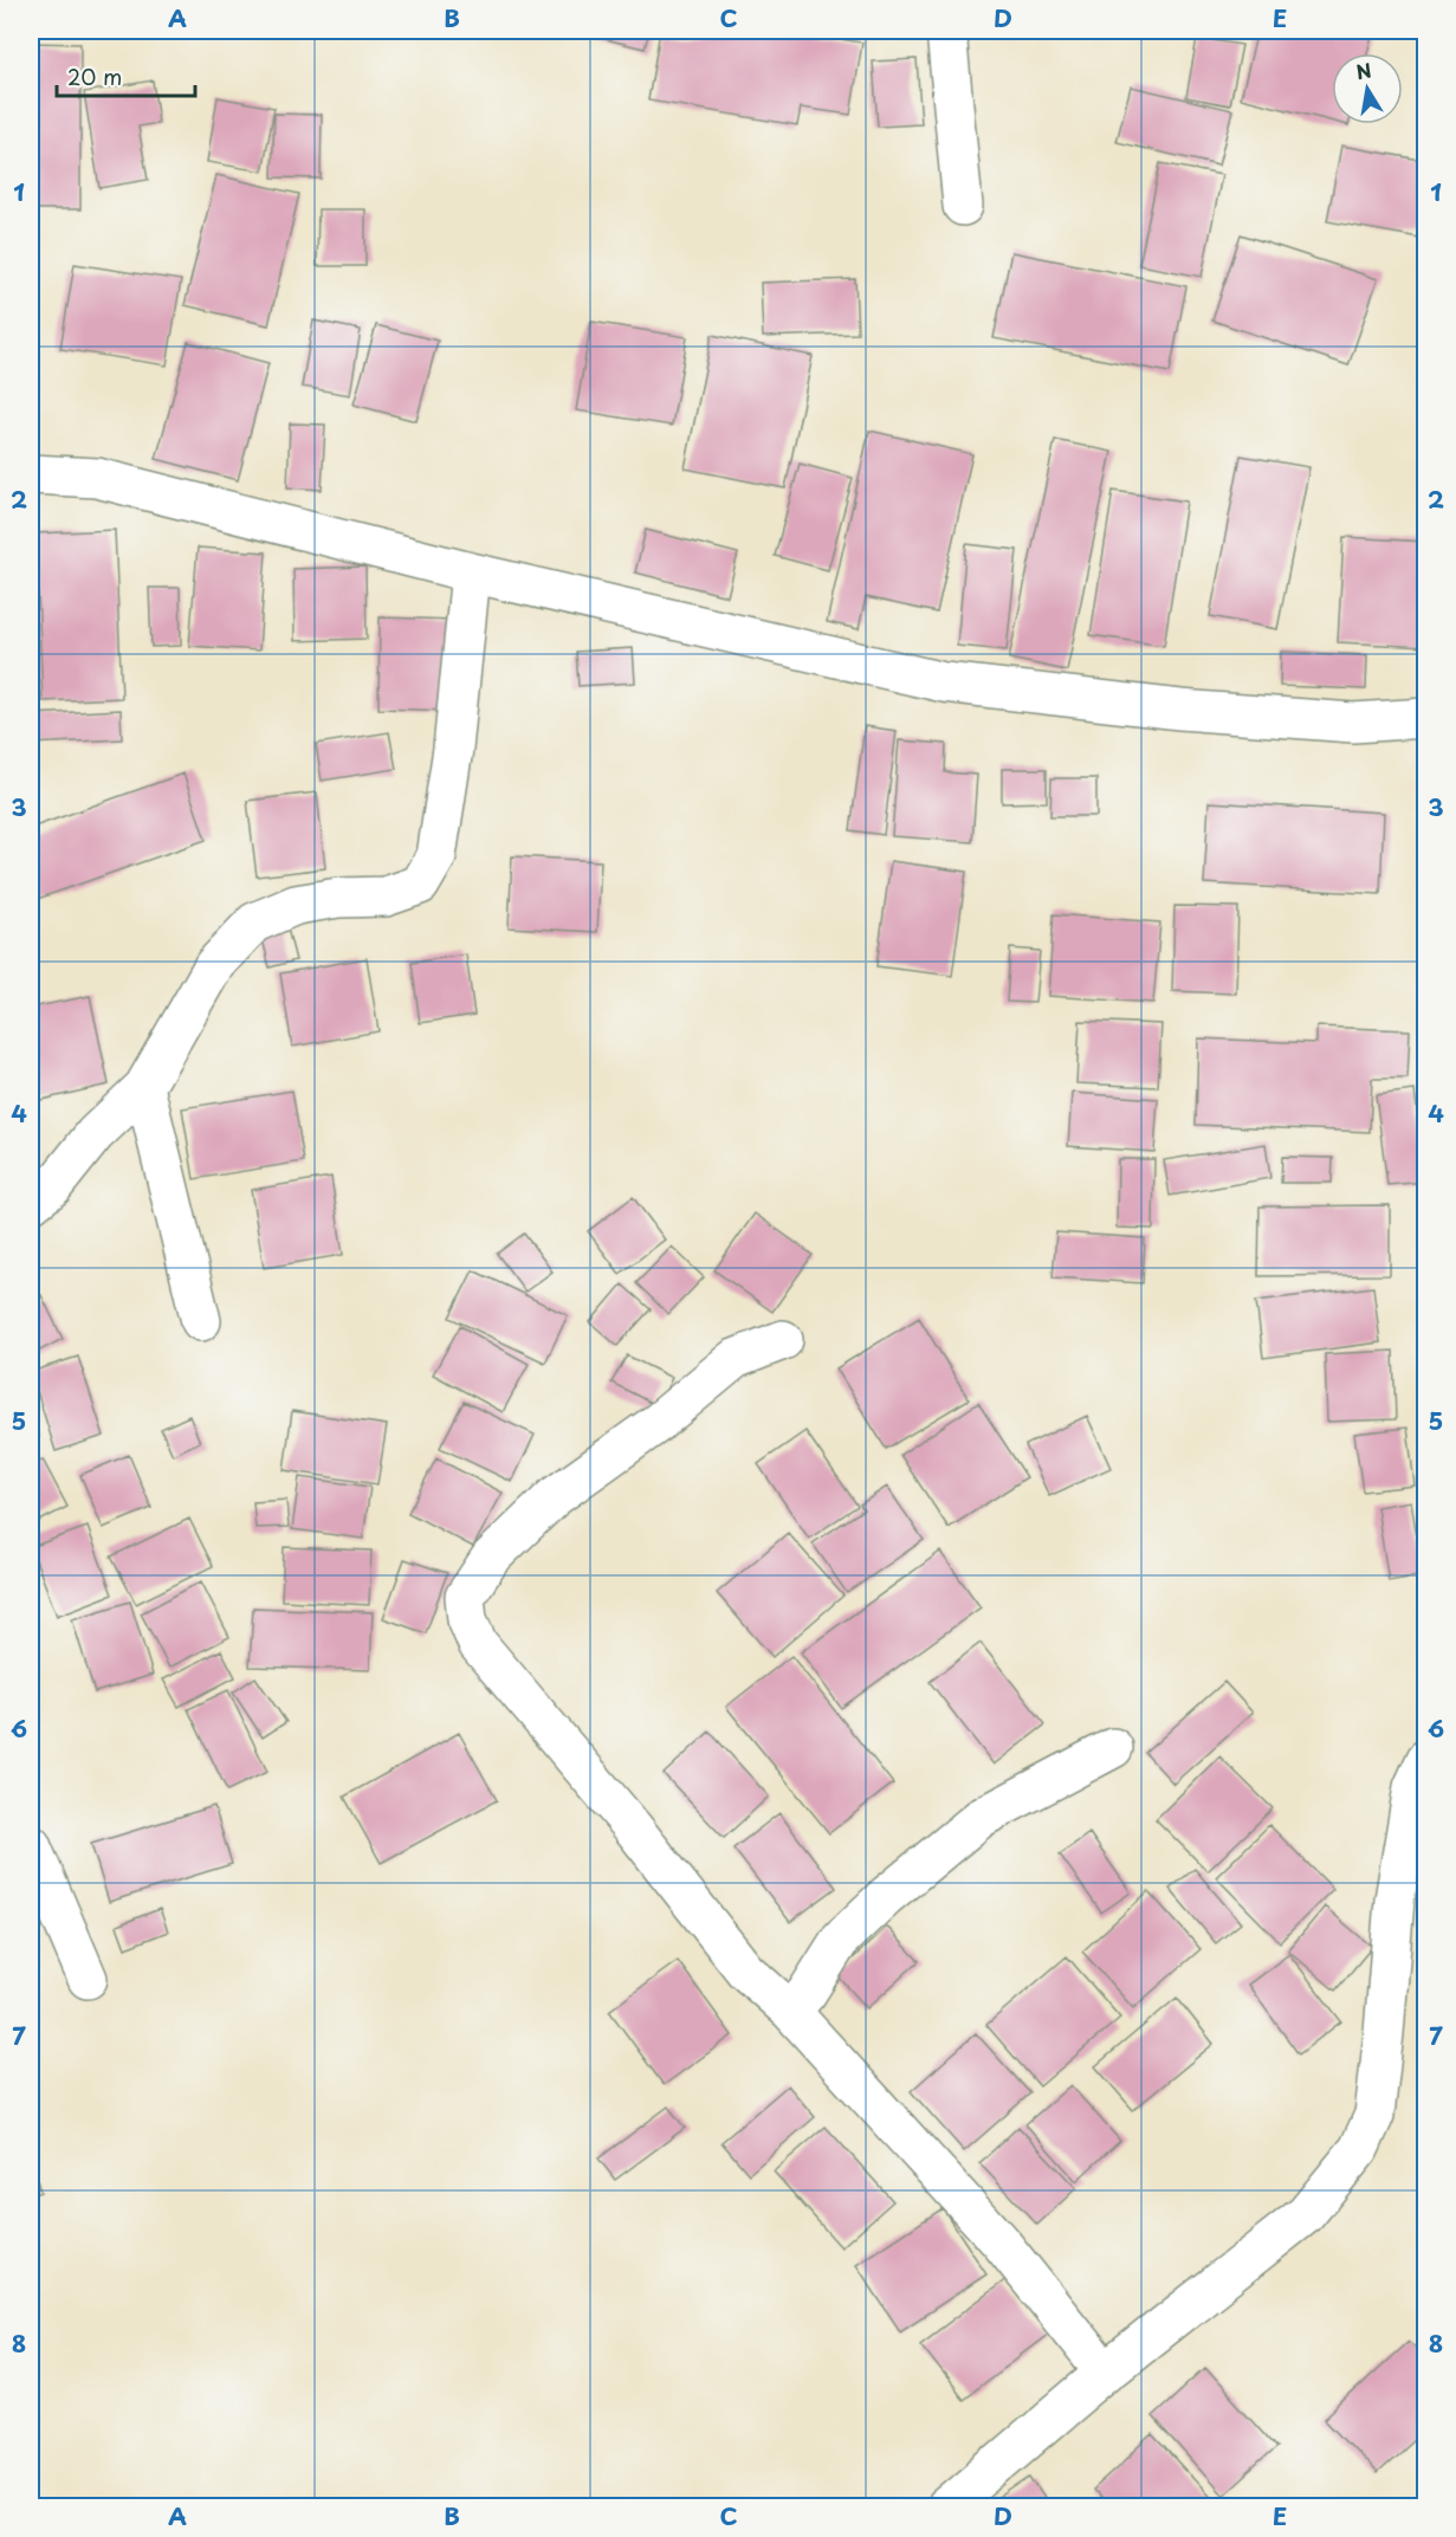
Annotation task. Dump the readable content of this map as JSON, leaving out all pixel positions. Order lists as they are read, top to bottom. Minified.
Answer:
{"scale_bar":"20 m","north":"top","grid":{"columns":["A","B","C","D","E"],"rows":["1","2","3","4","5","6","7","8"]}}
